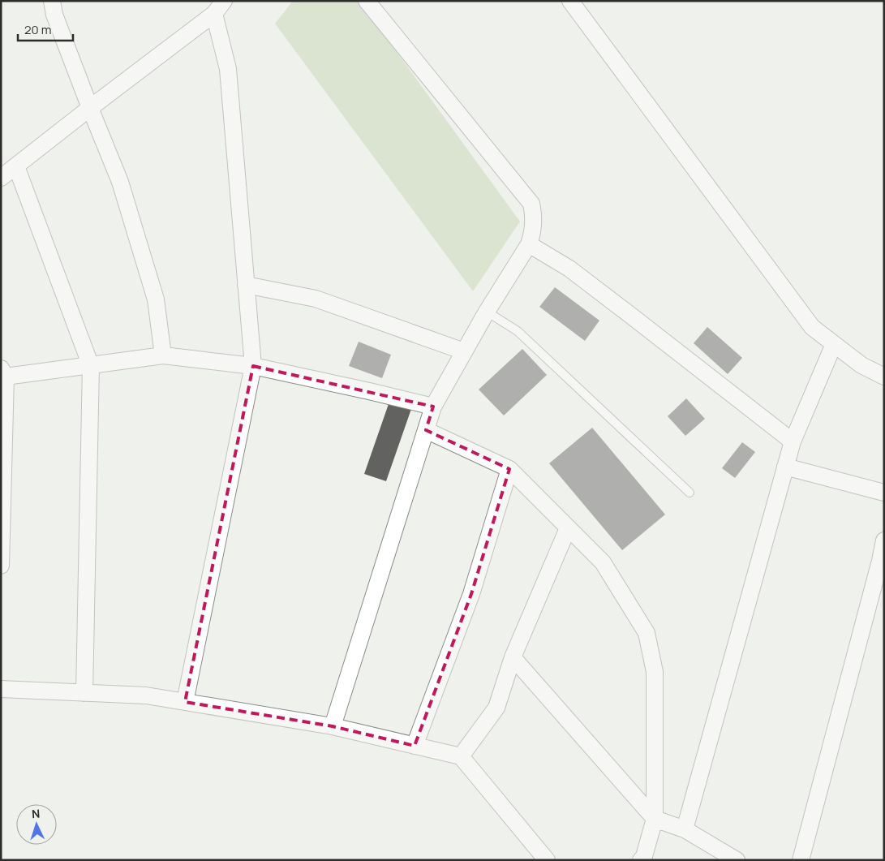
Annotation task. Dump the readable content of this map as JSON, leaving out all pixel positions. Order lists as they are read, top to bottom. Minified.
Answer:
{"scale_bar":"20 m","north":"top"}
